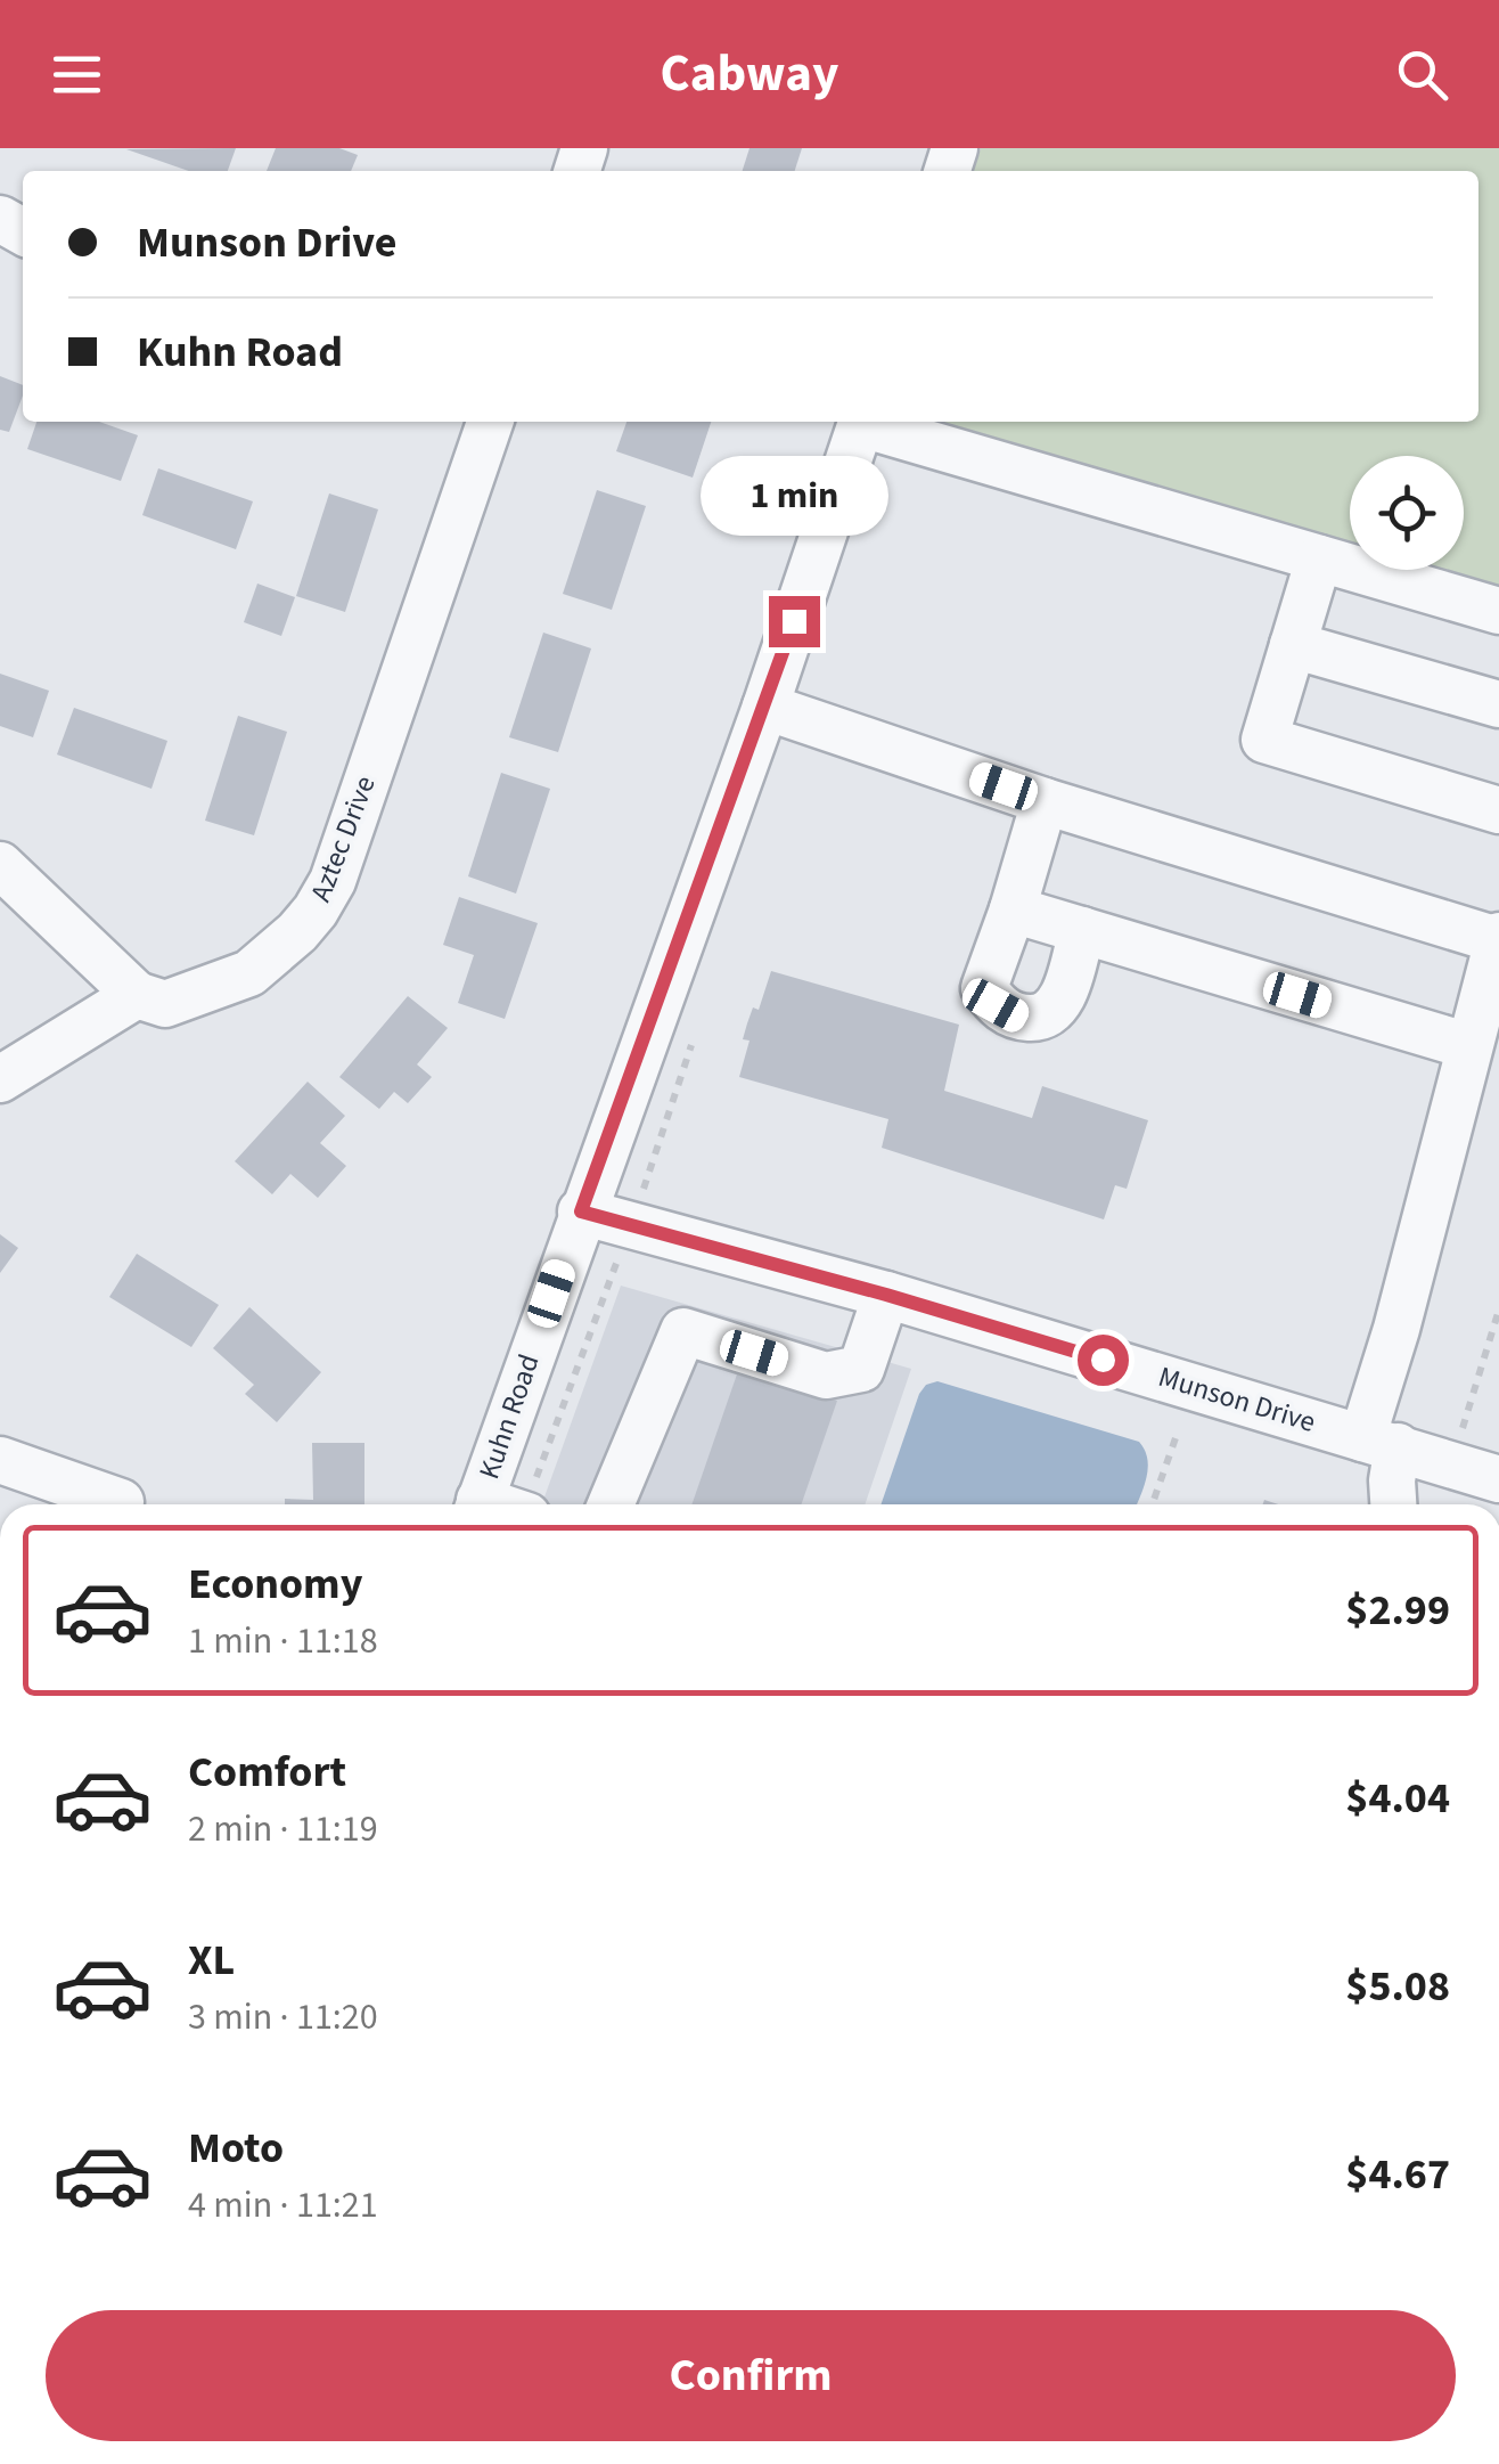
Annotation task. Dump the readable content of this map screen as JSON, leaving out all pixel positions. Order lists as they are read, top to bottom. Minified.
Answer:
{"streets":{"street":["Aztec Drive","Munson Drive","Kuhn Road"]},"crossings":[["Munson Drive","Kuhn Road"]],"page":{"header":"Cabway","banner":["Munson Drive","Kuhn Road"],"bubble":"1 min","list":[{"name":"Economy","note":"1 min · 11:18","value":"$2.99"},{"name":"Comfort","note":"2 min · 11:19","value":"$4.04"},{"name":"XL","note":"3 min · 11:20","value":"$5.08"},{"name":"Moto","note":"4 min · 11:21","value":"$4.67"}],"buttons":"Confirm"}}
